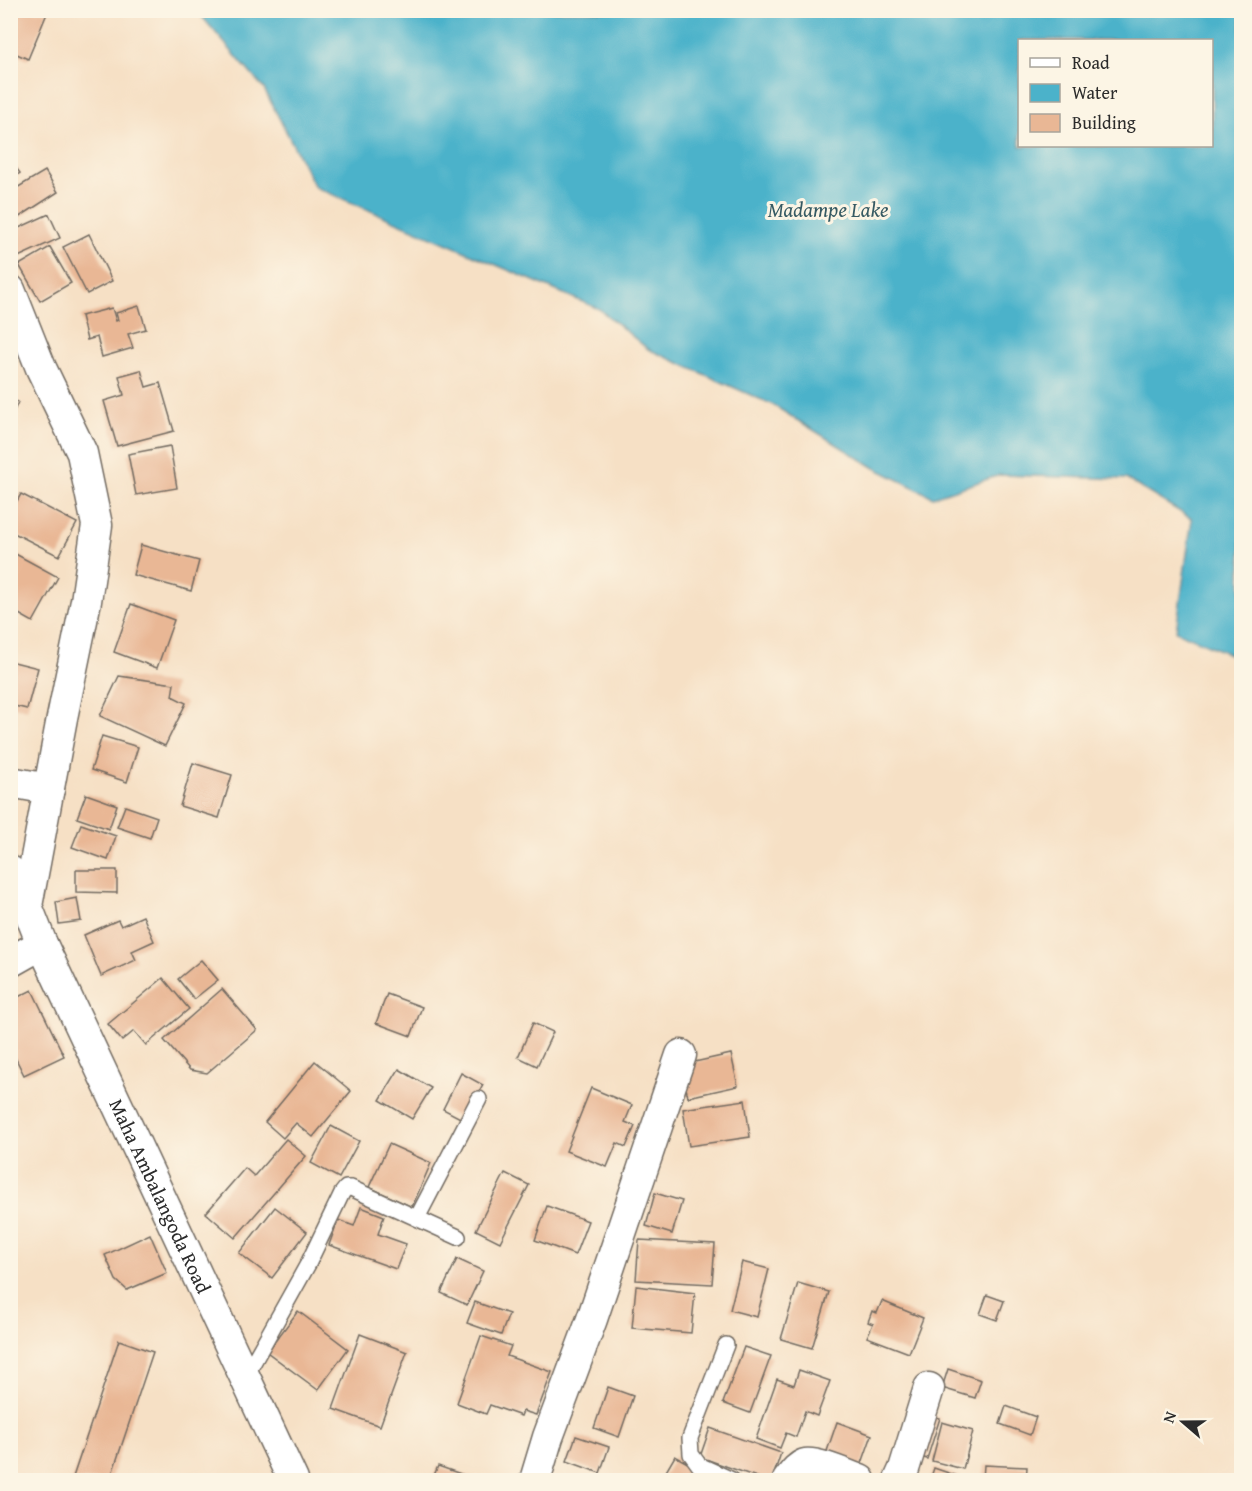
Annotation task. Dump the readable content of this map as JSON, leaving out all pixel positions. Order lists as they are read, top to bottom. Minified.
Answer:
{"streets":{"street":["Maha Ambalangoda Road"]},"water":["Madampe Lake"],"legend":["Road","Water","Building"],"north":"left"}
